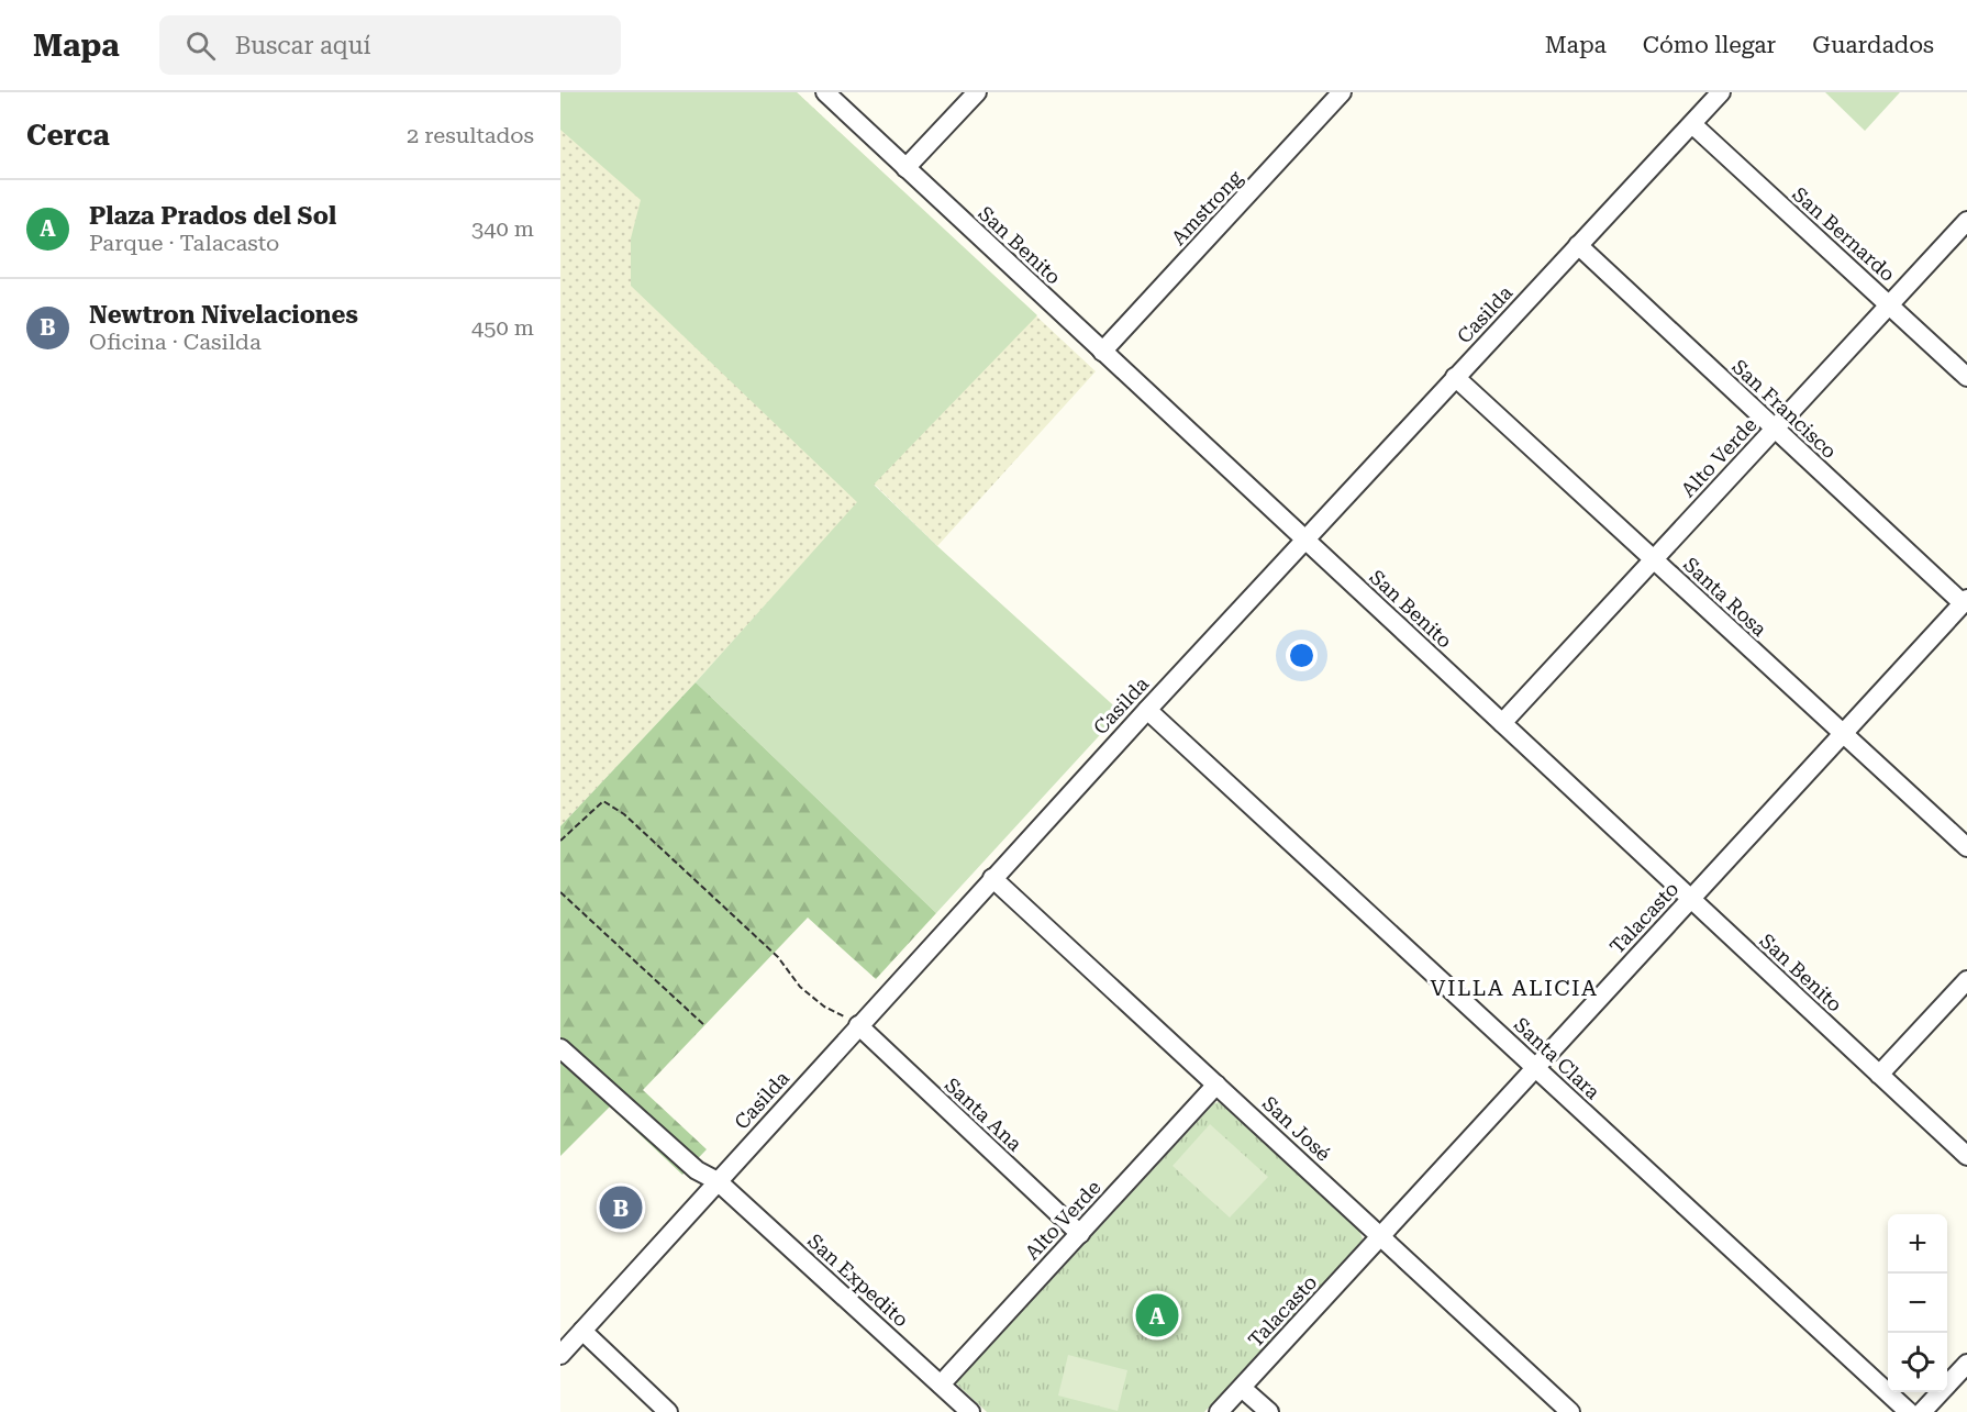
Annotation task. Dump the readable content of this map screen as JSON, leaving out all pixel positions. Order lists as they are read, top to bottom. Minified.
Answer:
{"streets":{"street":["Amstrong","San Bernardo","San Benito","Casilda","San Francisco","Alto Verde","Santa Rosa","Talacasto","Santa Clara","Santa Ana","San José","San Expedito"]},"crossings":[["Amstrong","San Benito"],["San Bernardo","Casilda"],["San Bernardo","Alto Verde"],["San Benito","Casilda"],["San Benito","Alto Verde"],["San Benito","Talacasto"],["Casilda","San Francisco"],["Casilda","Santa Rosa"],["Casilda","Santa Clara"],["Casilda","Santa Ana"],["Casilda","San José"],["Casilda","San Expedito"],["San Francisco","Alto Verde"],["San Francisco","Talacasto"],["Alto Verde","Santa Rosa"],["Alto Verde","Santa Ana"],["Alto Verde","San José"],["Alto Verde","San Expedito"],["Santa Rosa","Talacasto"],["Talacasto","Santa Clara"],["Talacasto","San José"]],"districts":["VILLA ALICIA"],"page":{"header":"Mapa","search":"Buscar aquí","nav":["Mapa","Cómo llegar","Guardados"],"heading":["Cerca","2 resultados"],"list":[{"mark":"A","name":"Plaza Prados del Sol","note":"Parque · Talacasto","value":"340 m"},{"mark":"B","name":"Newtron Nivelaciones","note":"Oficina · Casilda","value":"450 m"}],"pins":["B","A"],"map_buttons":["+","−"]}}
